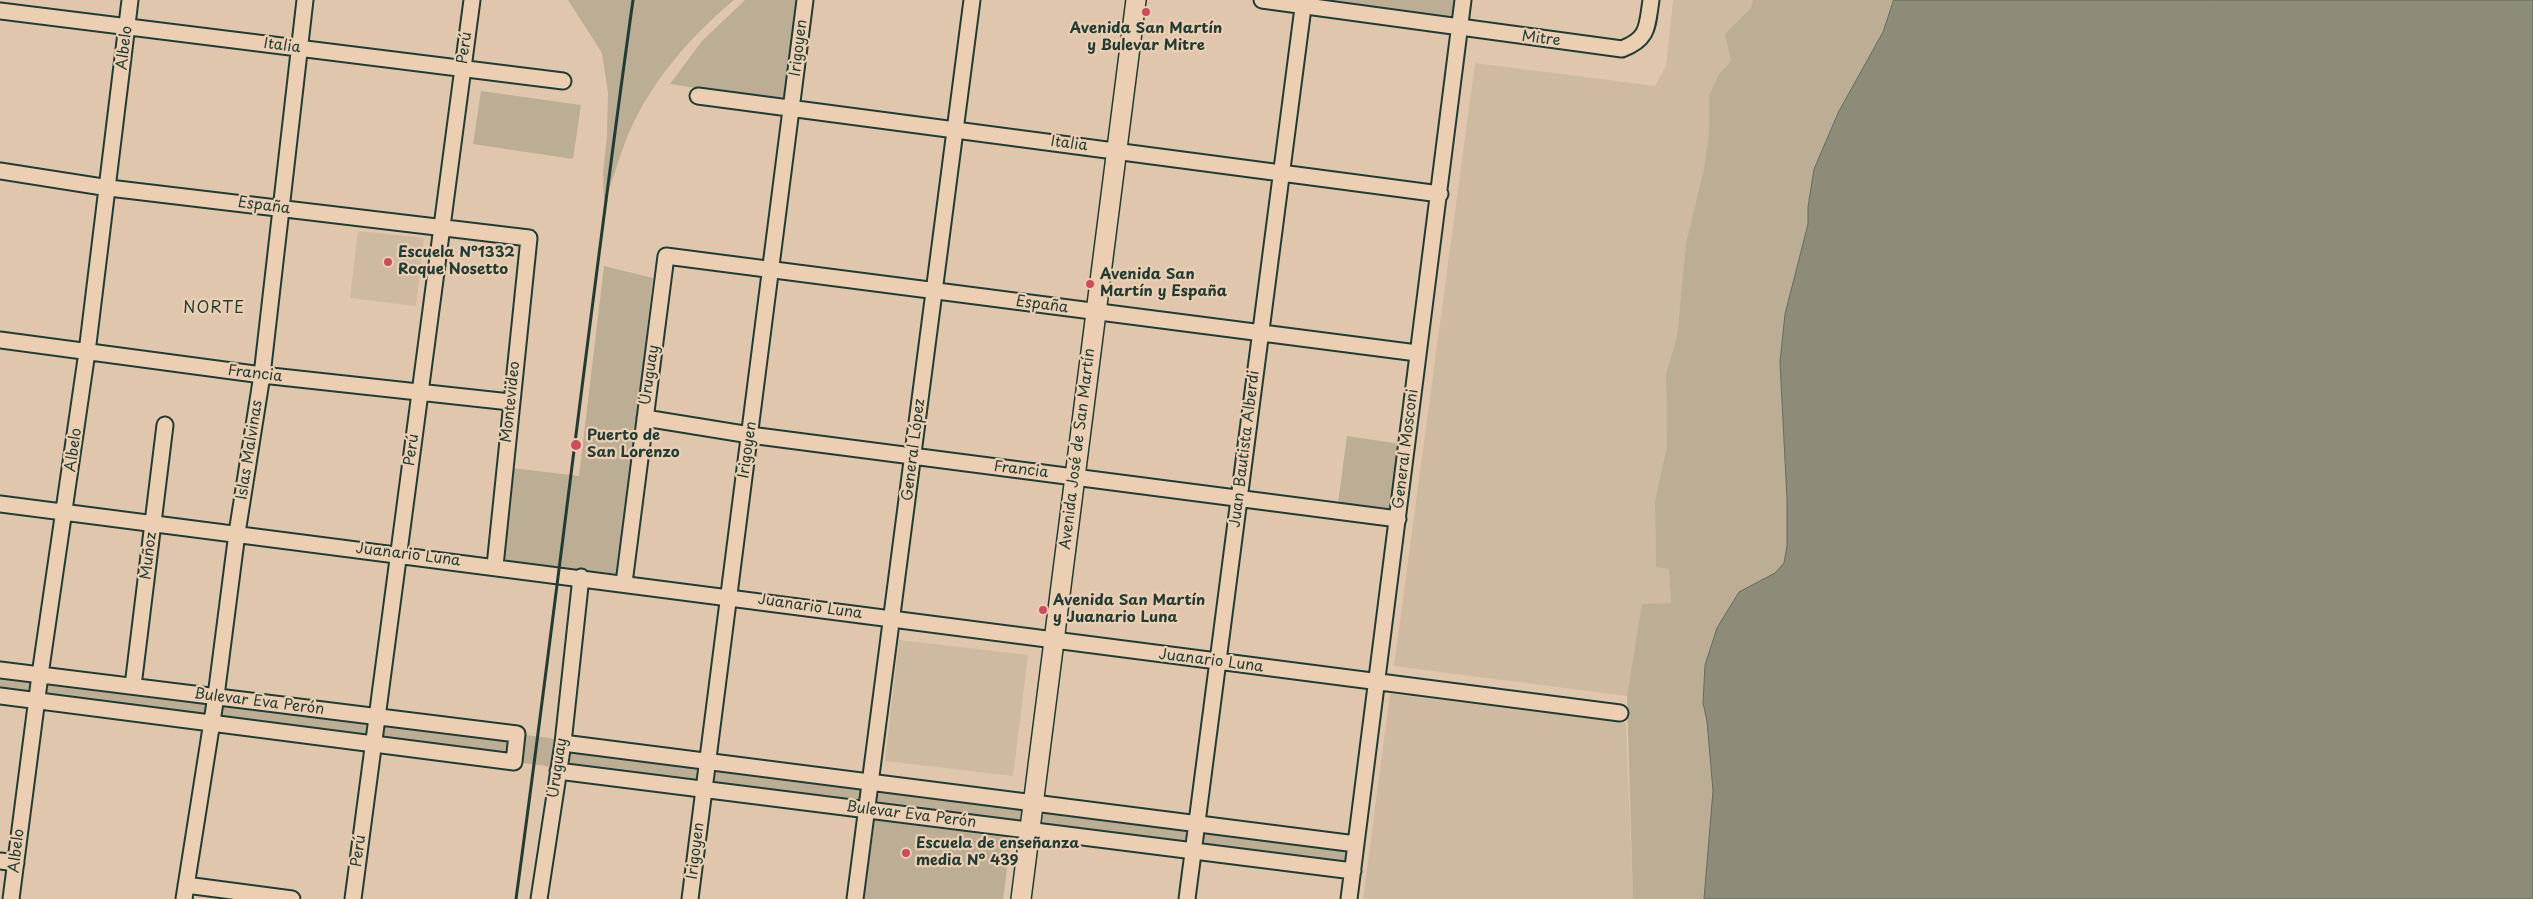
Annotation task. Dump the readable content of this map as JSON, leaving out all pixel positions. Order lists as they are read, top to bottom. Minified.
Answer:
{"streets":{"main road":["Avenida José de San Martín"],"street":["Mitre","Italia","Albelo","Perú","Irigoyen","España","Francia","Uruguay","Montevideo","Juan Bautista Alberdi","General Mosconi","Islas Malvinas","General López","Juanario Luna","Muñoz","Bulevar Eva Perón"]},"crossings":[["Mitre","Juan Bautista Alberdi"],["Mitre","General Mosconi"],["Italia","Albelo"],["Italia","Perú"],["Italia","Irigoyen"],["Italia","Avenida José de San Martín"],["Italia","Juan Bautista Alberdi"],["Italia","General Mosconi"],["Italia","Islas Malvinas"],["Italia","General López"],["Albelo","España"],["Albelo","Francia"],["Albelo","Juanario Luna"],["Albelo","Bulevar Eva Perón"],["Perú","España"],["Perú","Francia"],["Perú","Juanario Luna"],["Perú","Bulevar Eva Perón"],["Irigoyen","España"],["Irigoyen","Francia"],["Irigoyen","Juanario Luna"],["Irigoyen","Bulevar Eva Perón"],["España","Uruguay"],["España","Montevideo"],["España","Avenida José de San Martín"],["España","Juan Bautista Alberdi"],["España","General Mosconi"],["España","Islas Malvinas"],["España","General López"],["Francia","Uruguay"],["Francia","Montevideo"],["Francia","Avenida José de San Martín"],["Francia","Juan Bautista Alberdi"],["Francia","General Mosconi"],["Francia","Islas Malvinas"],["Francia","General López"],["Uruguay","Juanario Luna"],["Uruguay","Bulevar Eva Perón"],["Montevideo","Juanario Luna"],["Avenida José de San Martín","Juanario Luna"],["Avenida José de San Martín","Bulevar Eva Perón"],["Juan Bautista Alberdi","Juanario Luna"],["Juan Bautista Alberdi","Bulevar Eva Perón"],["General Mosconi","Juanario Luna"],["General Mosconi","Bulevar Eva Perón"],["Islas Malvinas","Juanario Luna"],["Islas Malvinas","Bulevar Eva Perón"],["General López","Juanario Luna"],["General López","Bulevar Eva Perón"],["Juanario Luna","Muñoz"],["Muñoz","Bulevar Eva Perón"]],"districts":["NORTE"],"places":["Avenida San Martín y Bulevar Mitre","Escuela N°1332 Roque Nosetto","Avenida San Martín y España","Puerto de San Lorenzo","Avenida San Martín y Juanario Luna","Escuela de enseñanza media N° 439"]}
